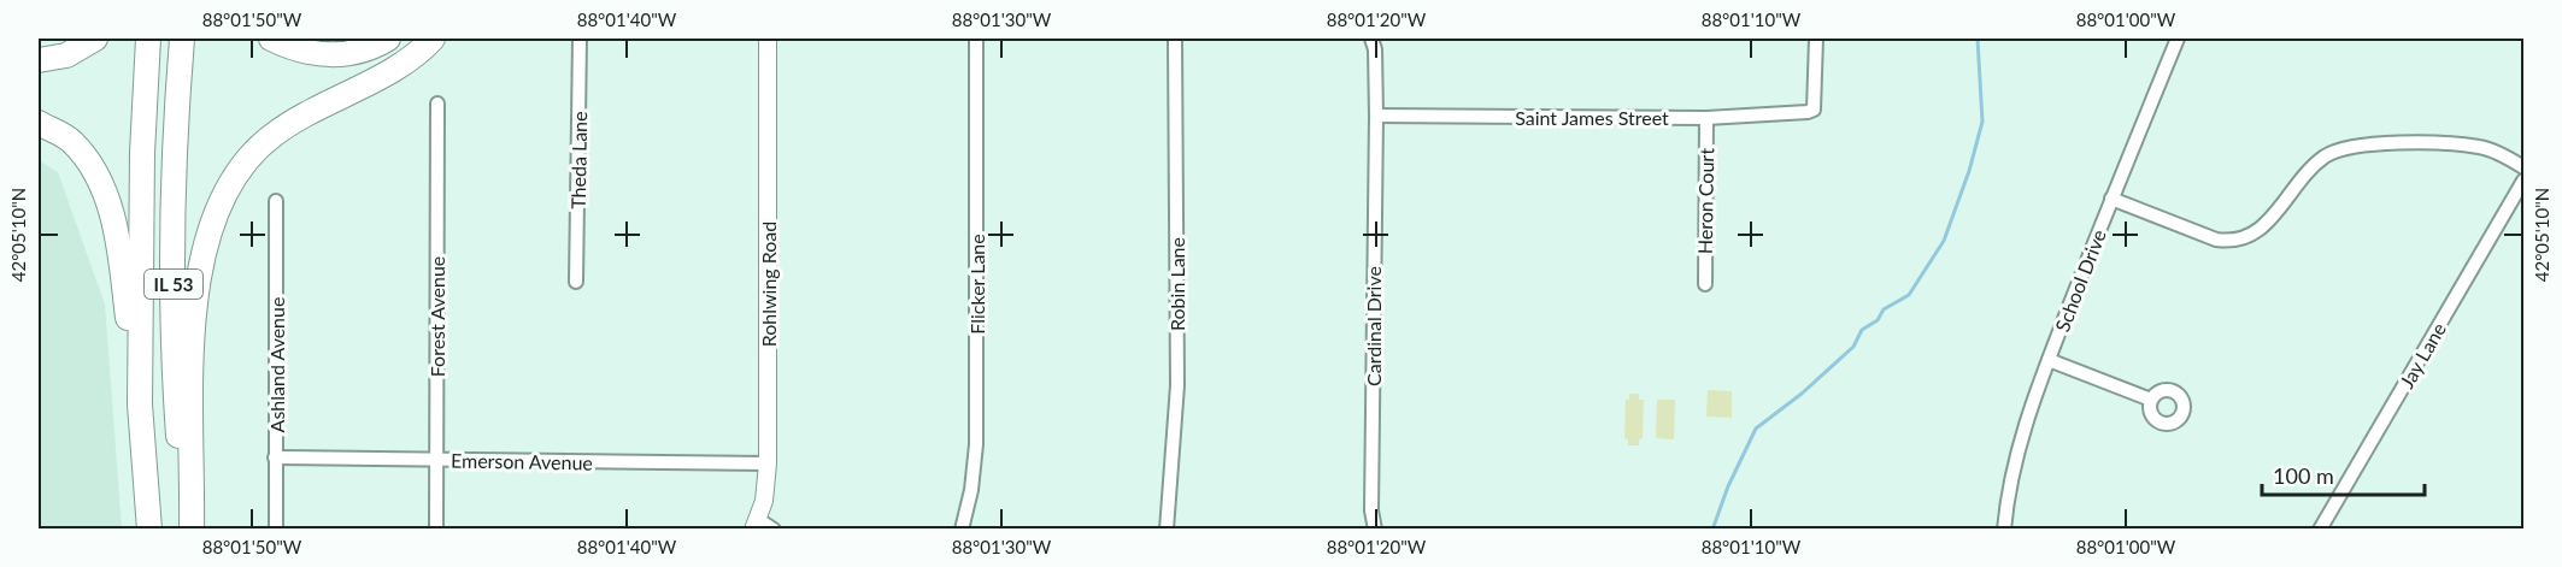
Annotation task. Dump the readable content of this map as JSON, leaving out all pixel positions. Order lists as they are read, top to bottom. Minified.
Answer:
{"streets":{"highway":["IL 53"],"street":["Saint James Street","Theda Lane","Heron Court","School Drive","Rohlwing Road","Flicker Lane","Robin Lane","Forest Avenue","Cardinal Drive","Jay Lane","Ashland Avenue","Emerson Avenue"]},"crossings":[["Saint James Street","Heron Court"],["Saint James Street","Cardinal Drive"],["Rohlwing Road","Emerson Avenue"],["Forest Avenue","Emerson Avenue"],["Ashland Avenue","Emerson Avenue"]],"scale_bar":"100 m","coordinates":["88°01'50\"W","88°01'40\"W","88°01'30\"W","88°01'20\"W","88°01'10\"W","88°01'00\"W","42°05'10\"N"]}
